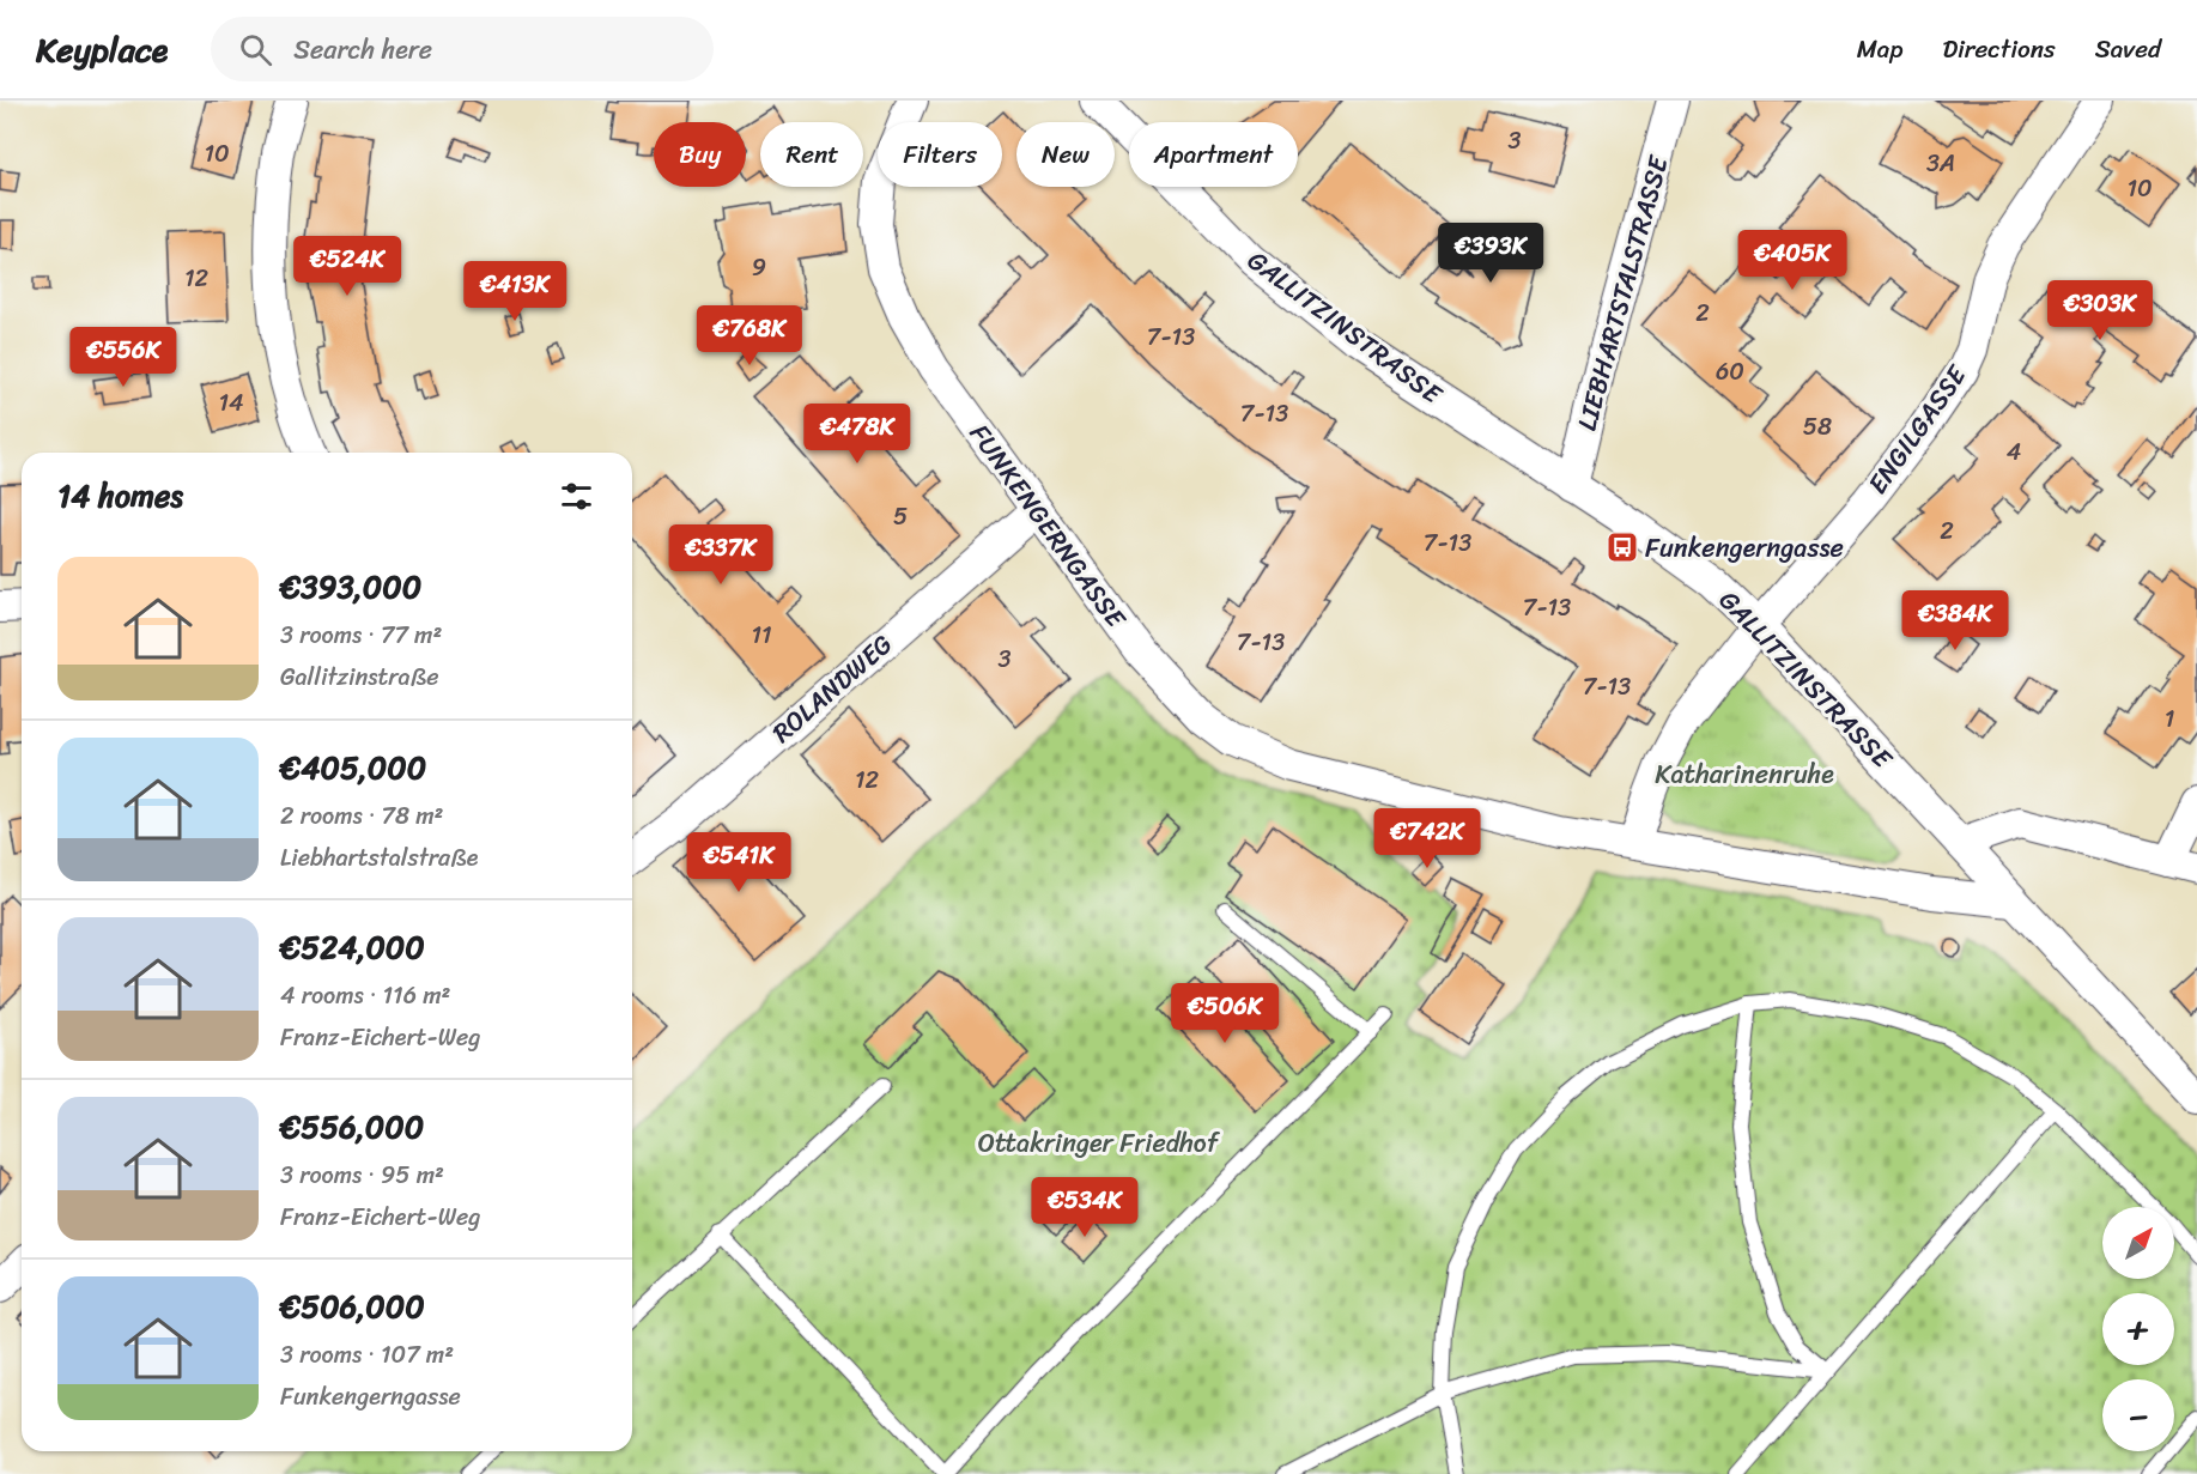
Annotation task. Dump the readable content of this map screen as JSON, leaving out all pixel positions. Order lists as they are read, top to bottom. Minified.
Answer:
{"streets":{"street":["LIEBHARTSTALSTRASSE","GALLITZINSTRASSE","ENGILGASSE","FUNKENGERNGASSE","ROLANDWEG"]},"crossings":[["LIEBHARTSTALSTRASSE","GALLITZINSTRASSE"],["GALLITZINSTRASSE","ENGILGASSE"],["GALLITZINSTRASSE","FUNKENGERNGASSE"],["FUNKENGERNGASSE","ROLANDWEG"]],"parks":["Katharinenruhe","Ottakringer Friedhof"],"places":{"bus stop":["Funkengerngasse"]},"house_numbers":["3","10","3A","10","9","12","2","7-13","60","14","7-13","58","4","5","2","7-13","7-13","11","7-13","3","7-13","1","12"],"north":"top right","page":{"header":"Keyplace","search":"Search here","nav":["Map","Directions","Saved"],"chip":["Buy","Rent","Filters","New","Apartment"],"price":["€393K","€405K","€524K","€413K","€303K","€768K","€556K","€478K","€337K","€384K","€742K","€541K","€506K","€534K"],"heading":"14 homes","list":[{"name":"€393,000","note":"3 rooms · 77 m² · Gallitzinstraße"},{"name":"€405,000","note":"2 rooms · 78 m² · Liebhartstalstraße"},{"name":"€524,000","note":"4 rooms · 116 m² · Franz-Eichert-Weg"},{"name":"€556,000","note":"3 rooms · 95 m² · Franz-Eichert-Weg"},{"name":"€506,000","note":"3 rooms · 107 m² · Funkengerngasse"}],"map_buttons":["+","−"]}}
